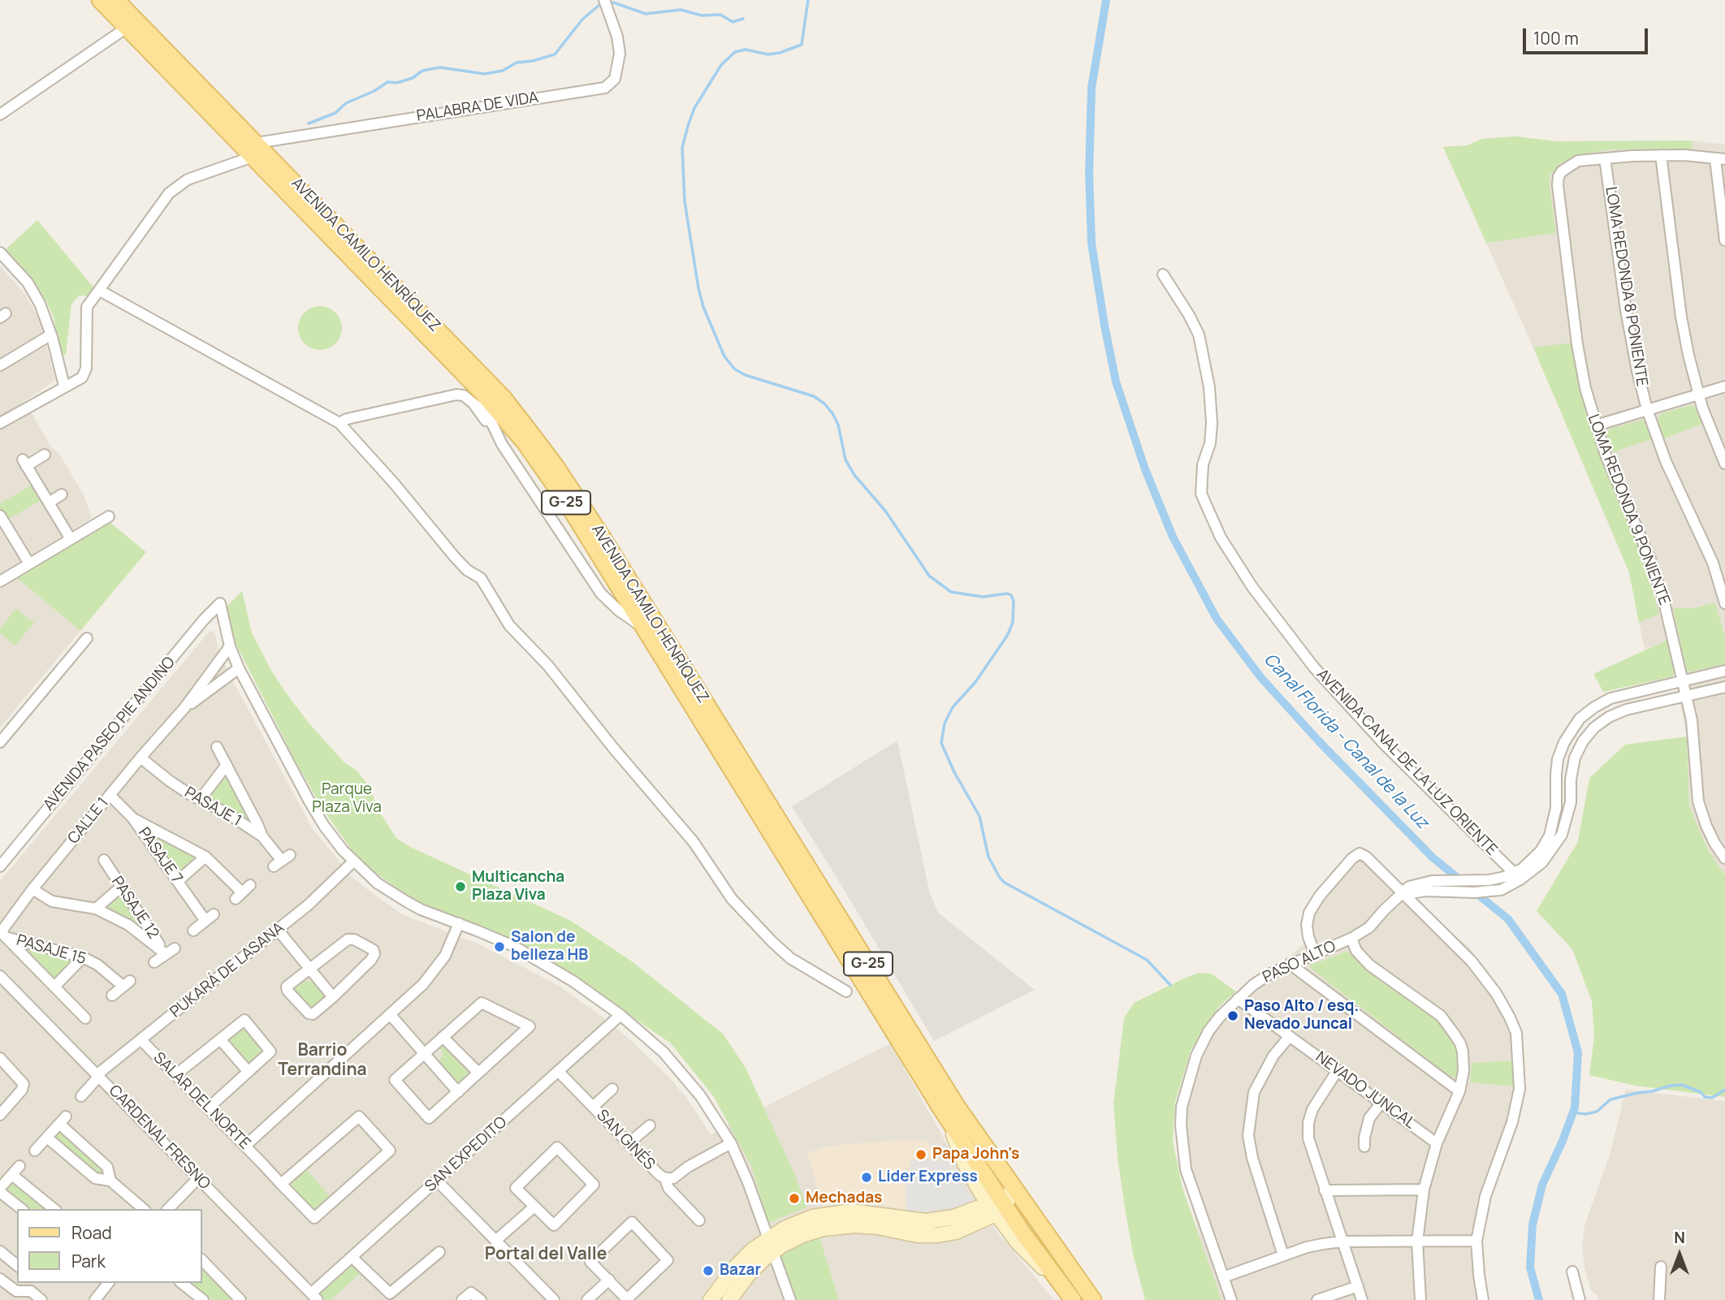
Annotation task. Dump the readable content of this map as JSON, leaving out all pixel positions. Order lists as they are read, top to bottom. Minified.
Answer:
{"streets":{"main road":["AVENIDA CAMILO HENRÍQUEZ","G-25"],"street":["PALABRA DE VIDA","LOMA REDONDA 8 PONIENTE","LOMA REDONDA 9 PONIENTE","AVENIDA PASEO PIE ANDINO","AVENIDA CANAL DE LA LUZ ORIENTE","PASAJE 1","CALLE 1","PASAJE 7","PASAJE 12","PASAJE 15","PASO ALTO","PUKARÁ DE LASANA","NEVADO JUNCAL","SALAR DEL NORTE","CARDENAL FRESNO","SAN GINÉS","SAN EXPEDITO"]},"crossings":[["PALABRA DE VIDA","AVENIDA CAMILO HENRÍQUEZ"],["LOMA REDONDA 8 PONIENTE","LOMA REDONDA 9 PONIENTE"],["AVENIDA PASEO PIE ANDINO","CALLE 1"],["PASAJE 1","CALLE 1"],["CALLE 1","PASAJE 7"],["CALLE 1","PASAJE 15"],["PASO ALTO","NEVADO JUNCAL"],["PUKARÁ DE LASANA","SALAR DEL NORTE"],["PUKARÁ DE LASANA","CARDENAL FRESNO"],["CARDENAL FRESNO","SAN EXPEDITO"],["SAN GINÉS","SAN EXPEDITO"]],"districts":["Barrio Terrandina","Portal del Valle"],"water":["Canal Florida - Canal de la Luz"],"parks":["Parque Plaza Viva"],"places":["Multicancha Plaza Viva","Salon de belleza HB","Paso Alto / esq. Nevado Juncal","Papa John's","Lider Express","Mechadas","Bazar"],"legend":["Road","Park"],"scale_bar":"100 m","north":"top"}
